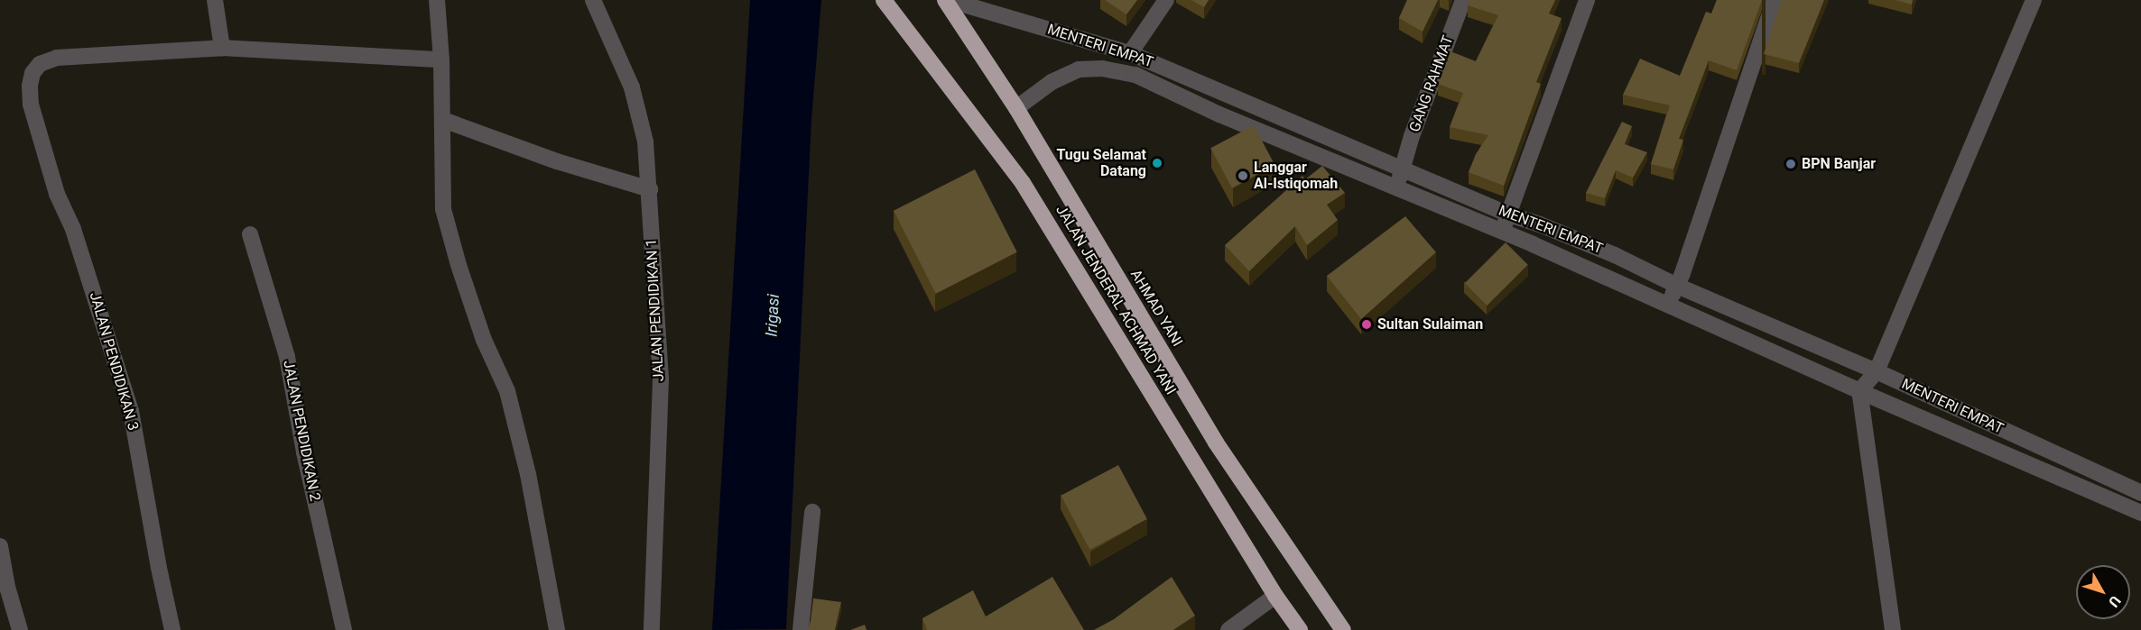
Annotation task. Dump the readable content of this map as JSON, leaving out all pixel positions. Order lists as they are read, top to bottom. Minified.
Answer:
{"streets":{"highway":["JALAN JENDERAL ACHMAD YANI","AHMAD YANI"],"street":["MENTERI EMPAT","GANG RAHMAT","JALAN PENDIDIKAN 1","JALAN PENDIDIKAN 3","JALAN PENDIDIKAN 2"]},"crossings":[["MENTERI EMPAT","GANG RAHMAT"],["MENTERI EMPAT","AHMAD YANI"]],"water":["Irigasi"],"places":["Tugu Selamat Datang","BPN Banjar","Langgar Al-Istiqomah","Sultan Sulaiman"],"north":"bottom right"}
